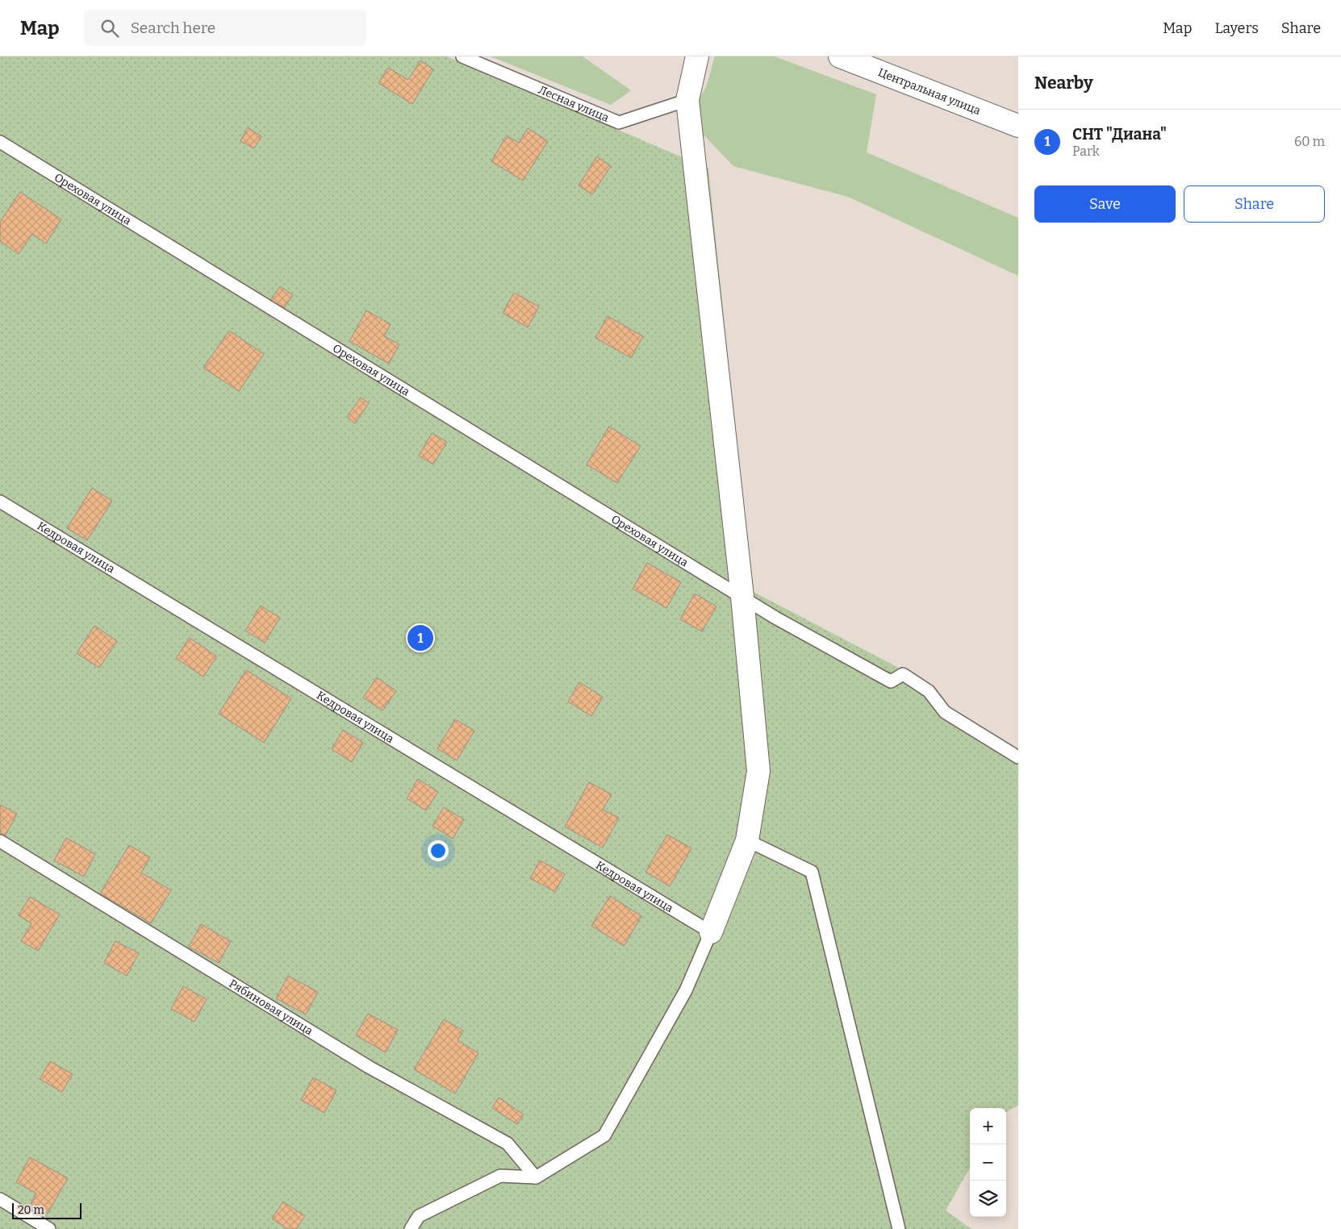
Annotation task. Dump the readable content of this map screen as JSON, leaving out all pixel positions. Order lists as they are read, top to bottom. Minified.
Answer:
{"streets":{"street":["Центральная улица"],"lane":["Лесная улица","Ореховая улица","Кедровая улица","Рябиновая улица"]},"scale_bar":"20 m","page":{"header":"Map","search":"Search here","nav":["Map","Layers","Share"],"heading":"Nearby","list":[{"mark":"1","name":"СНТ \"Диана\"","note":"Park","value":"60 m"}],"buttons":["Save","Share"],"pins":"1","map_buttons":["+","−"],"scale":"20 m"}}
